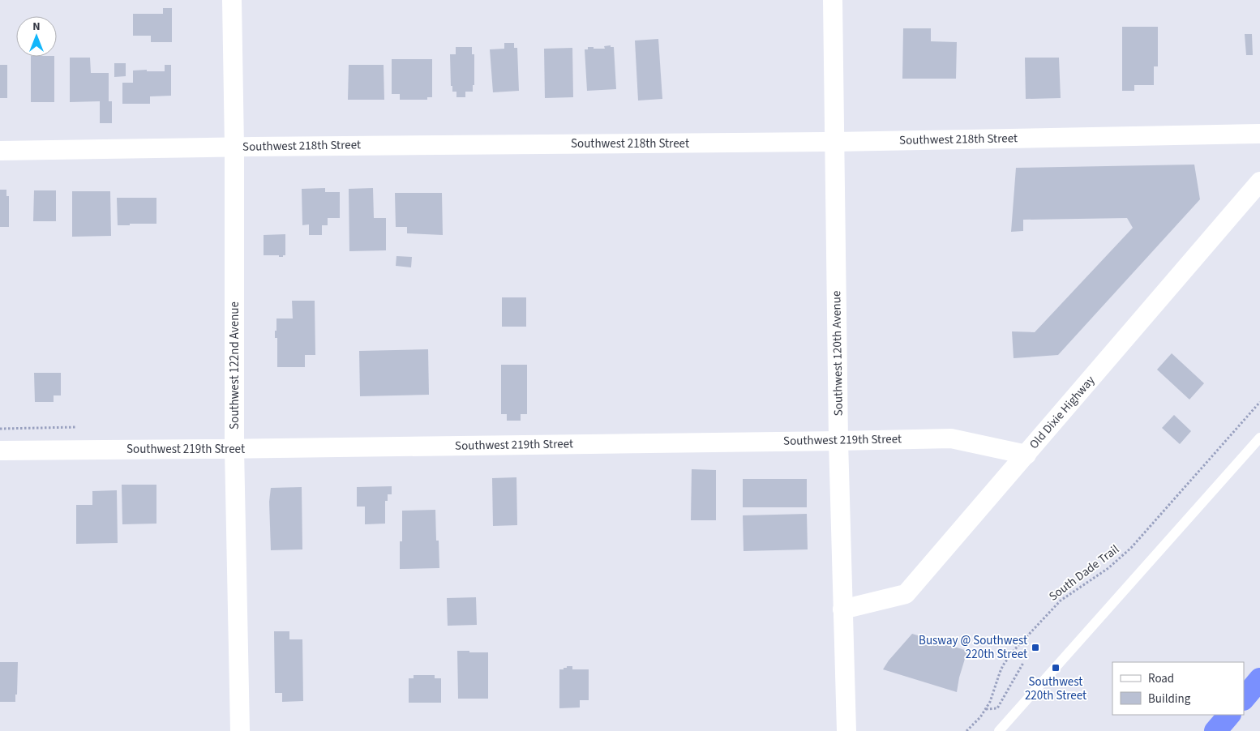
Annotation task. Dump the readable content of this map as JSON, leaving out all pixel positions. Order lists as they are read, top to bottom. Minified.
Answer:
{"streets":{"street":["Southwest 218th Street","Southwest 120th Avenue","Southwest 122nd Avenue","Old Dixie Highway","Southwest 219th Street"],"path":["South Dade Trail"]},"crossings":[["Southwest 218th Street","Southwest 120th Avenue"],["Southwest 218th Street","Southwest 122nd Avenue"],["Southwest 120th Avenue","Old Dixie Highway"],["Southwest 120th Avenue","Southwest 219th Street"],["Southwest 122nd Avenue","Southwest 219th Street"],["Old Dixie Highway","Southwest 219th Street"]],"places":{"transit":["Busway @ Southwest 220th Street","Southwest 220th Street"]},"legend":["Road","Building"],"north":"top"}
